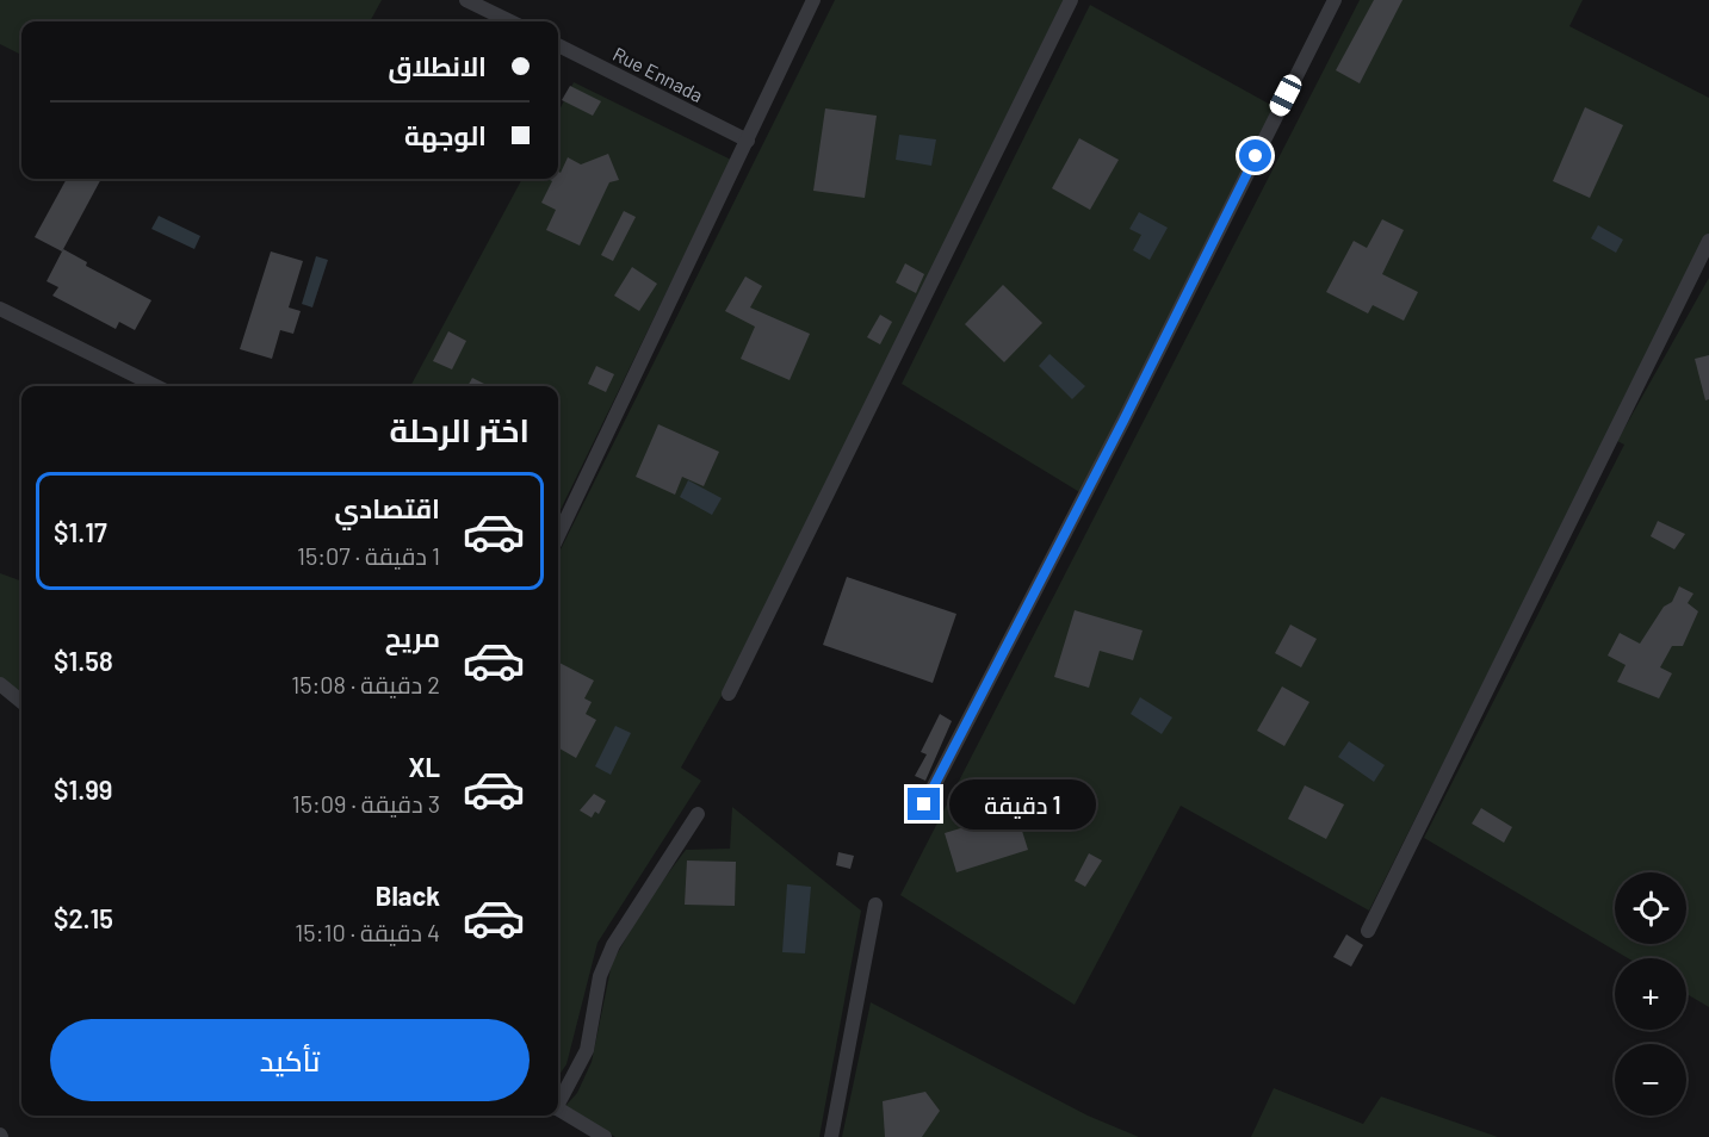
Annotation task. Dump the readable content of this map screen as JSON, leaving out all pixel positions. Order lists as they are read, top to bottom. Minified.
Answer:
{"streets":{"street":["Rue Ennada"]},"page":{"banner":["الانطلاق","الوجهة"],"heading":"اختر الرحلة","list":[{"name":"اقتصادي","note":"1 دقيقة · 15:07","value":"$1.17"},{"name":"مريح","note":"2 دقيقة · 15:08","value":"$1.58"},{"name":"XL","note":"3 دقيقة · 15:09","value":"$1.99"},{"name":"Black","note":"4 دقيقة · 15:10","value":"$2.15"}],"bubble":"1 دقيقة","map_buttons":["+","−"],"buttons":"تأكيد"}}
